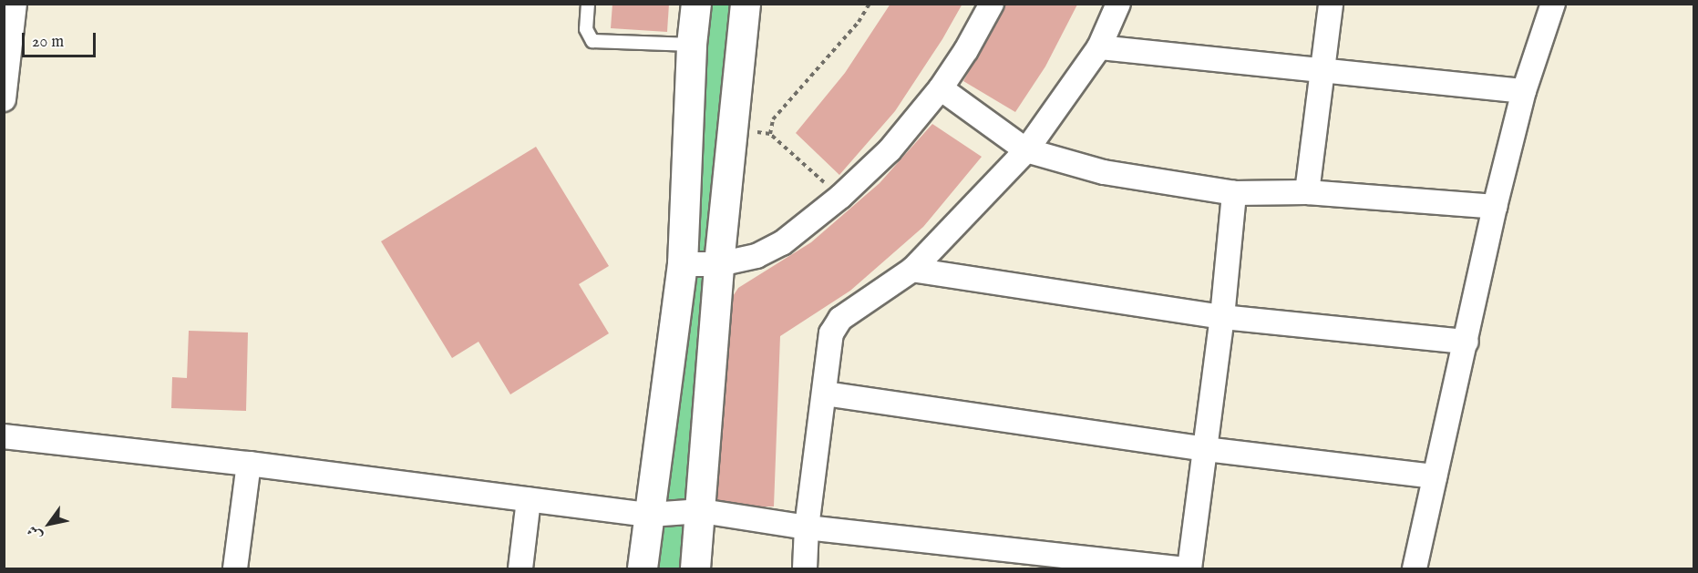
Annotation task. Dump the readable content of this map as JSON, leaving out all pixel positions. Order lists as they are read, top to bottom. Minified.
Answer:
{"scale_bar":"20 m","north":"bottom left"}
